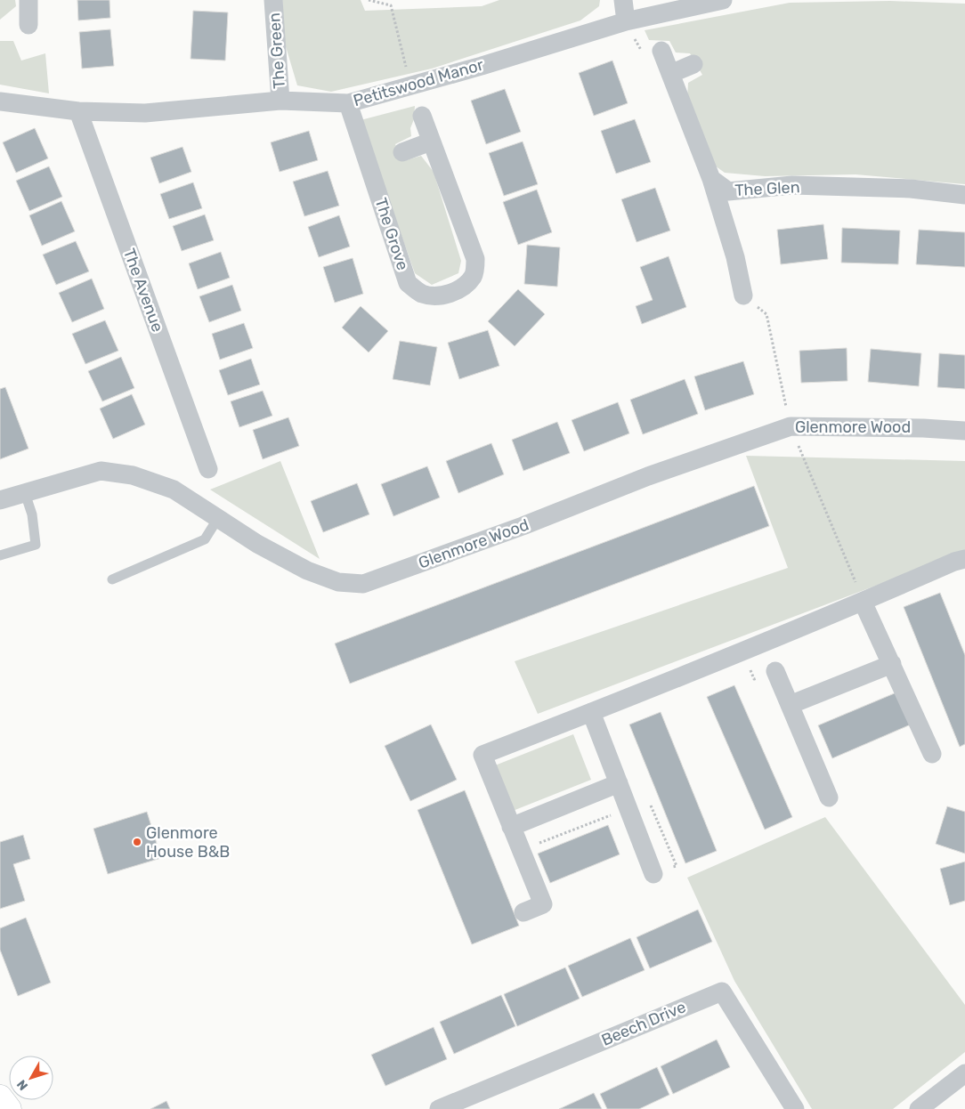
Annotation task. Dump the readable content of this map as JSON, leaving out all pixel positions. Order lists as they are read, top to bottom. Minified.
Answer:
{"streets":{"street":["The Green","Petitswood Manor","The Glen","The Grove","The Avenue","Glenmore Wood","Beech Drive"]},"crossings":[["The Green","Petitswood Manor"],["Petitswood Manor","The Grove"],["Petitswood Manor","The Avenue"]],"places":["Glenmore House B&B"],"north":"bottom left"}
